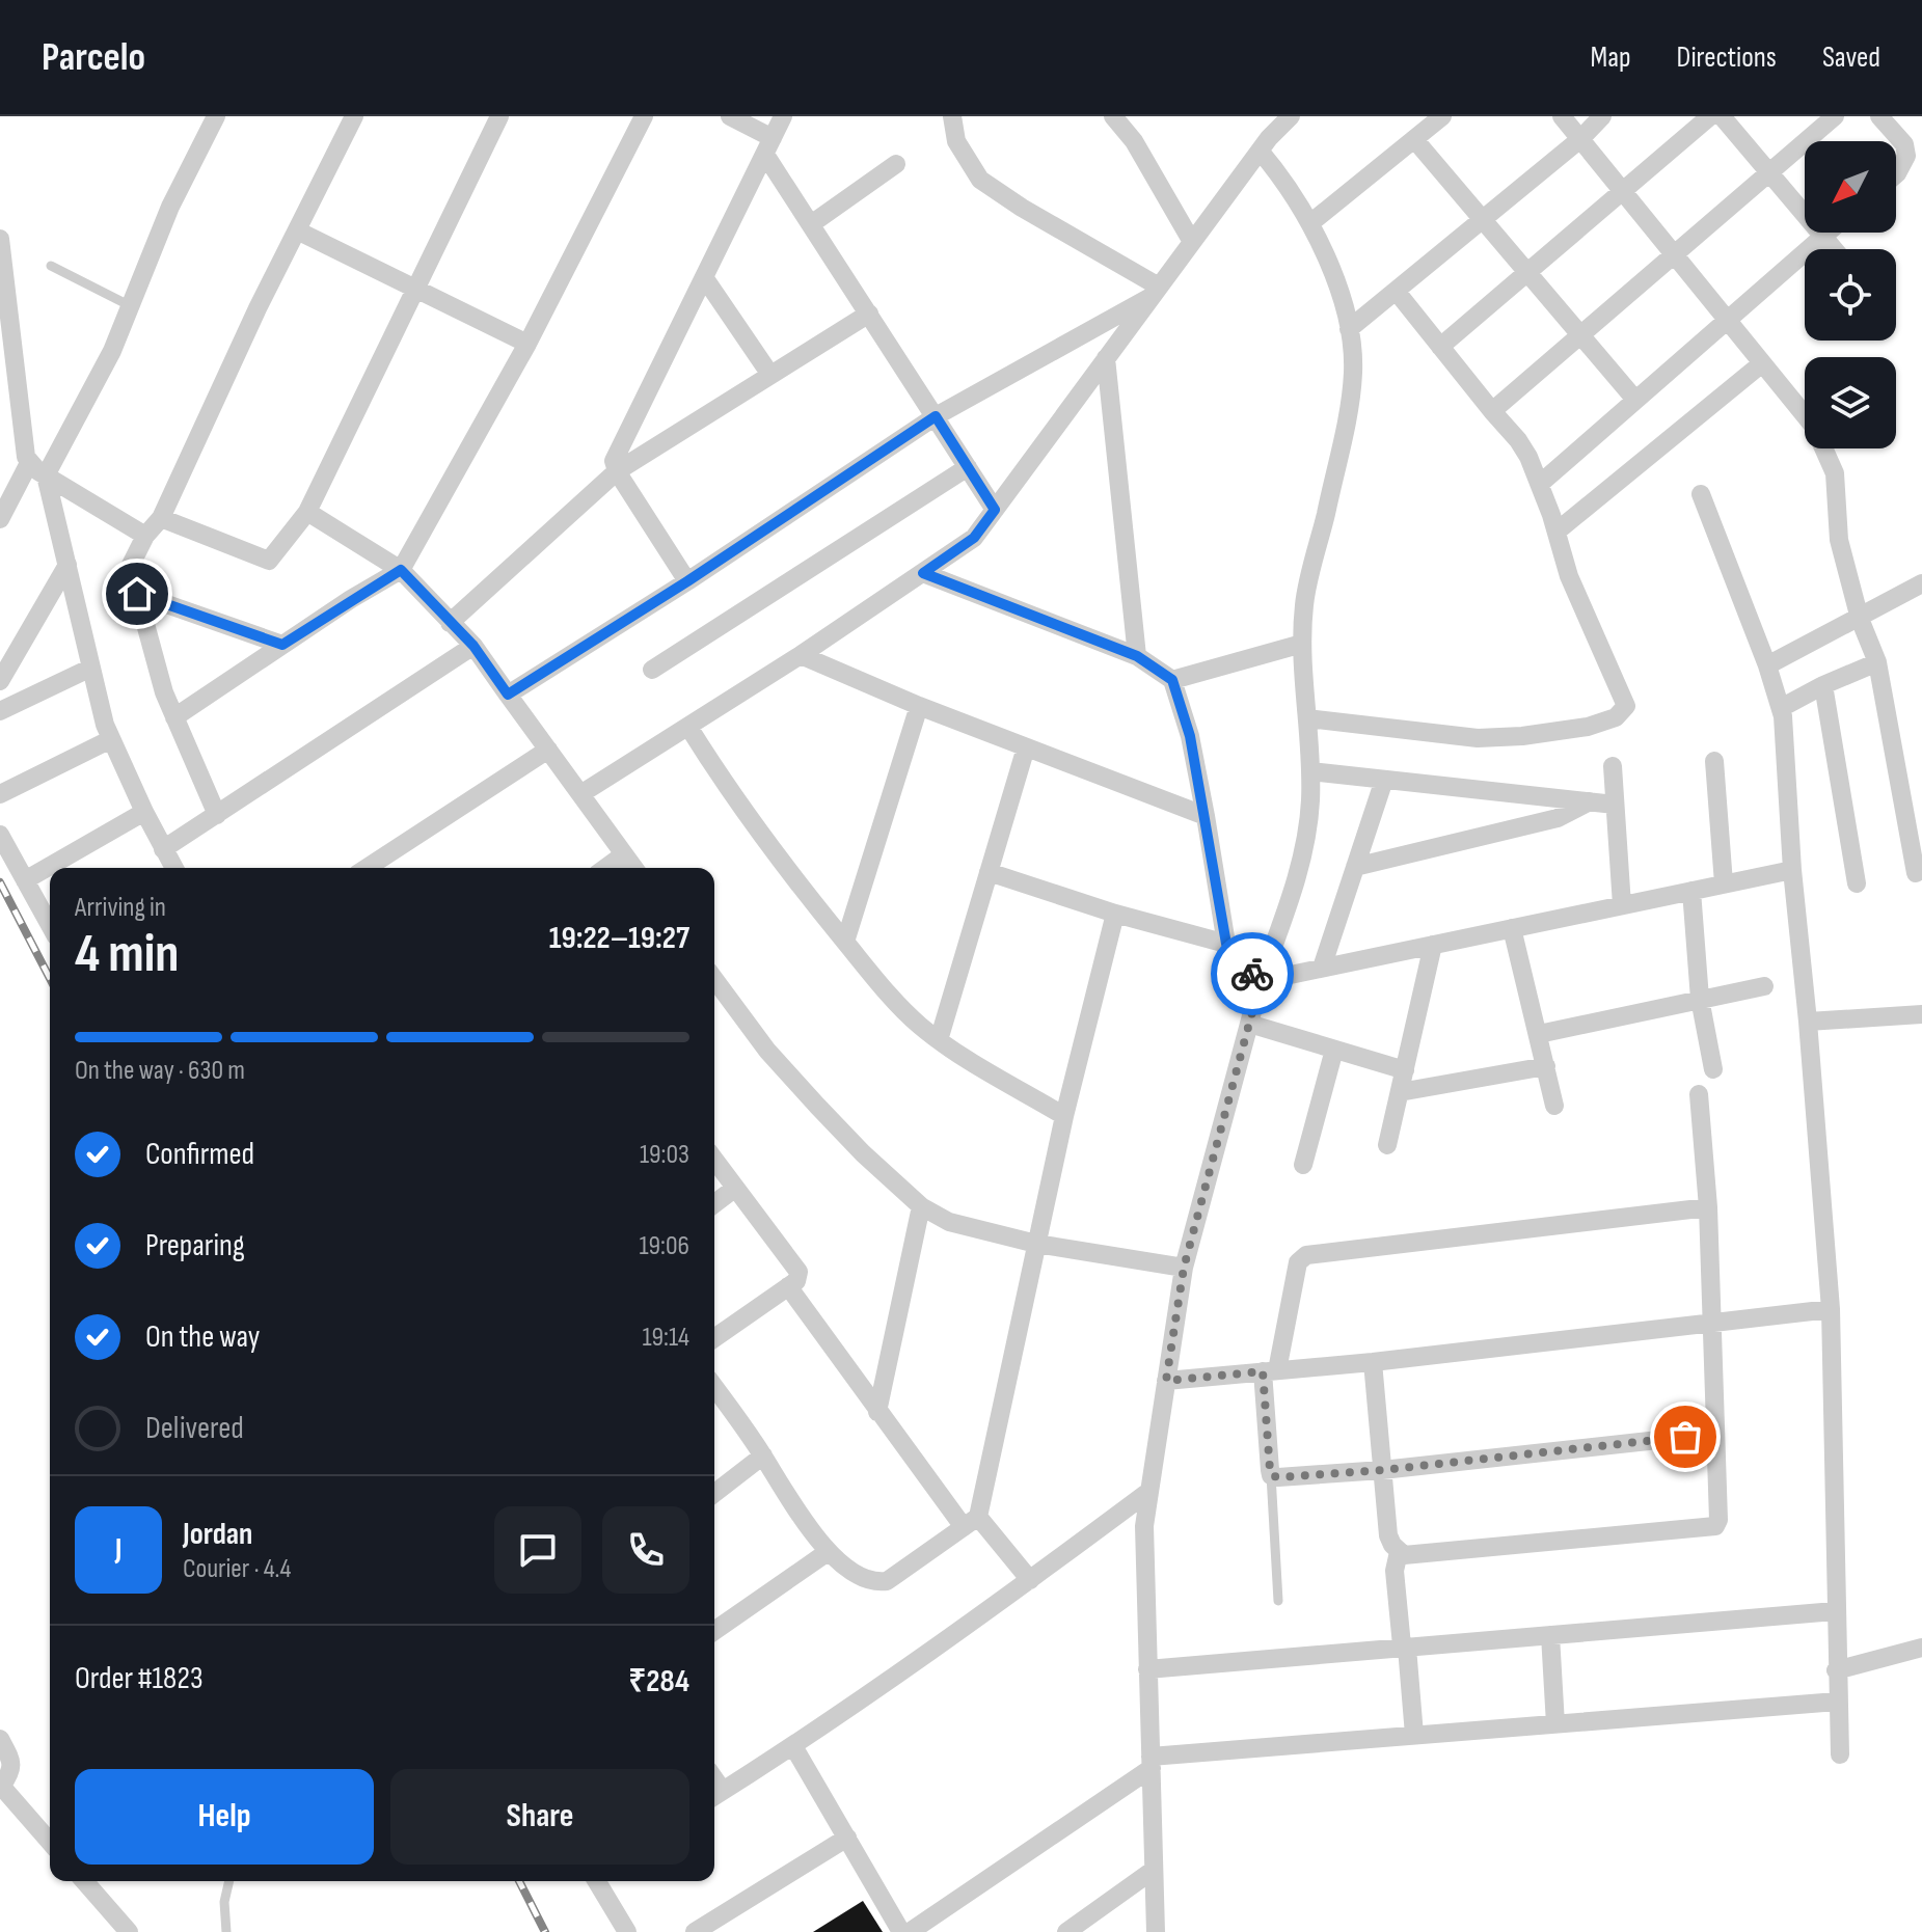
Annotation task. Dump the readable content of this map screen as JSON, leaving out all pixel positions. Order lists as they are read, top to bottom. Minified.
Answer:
{"north":"bottom left","page":{"header":"Parcelo","nav":["Map","Directions","Saved"],"heading":["4 min","Arriving in","19:22–19:27"],"panel":["Jordan","Courier · 4.4","Order #1823","₹284"],"bar":"On the way · 630 m","list":[["Confirmed","19:03"],["Preparing","19:06"],["On the way","19:14"],"Delivered"],"round":"J","buttons":["Help","Share"]}}
